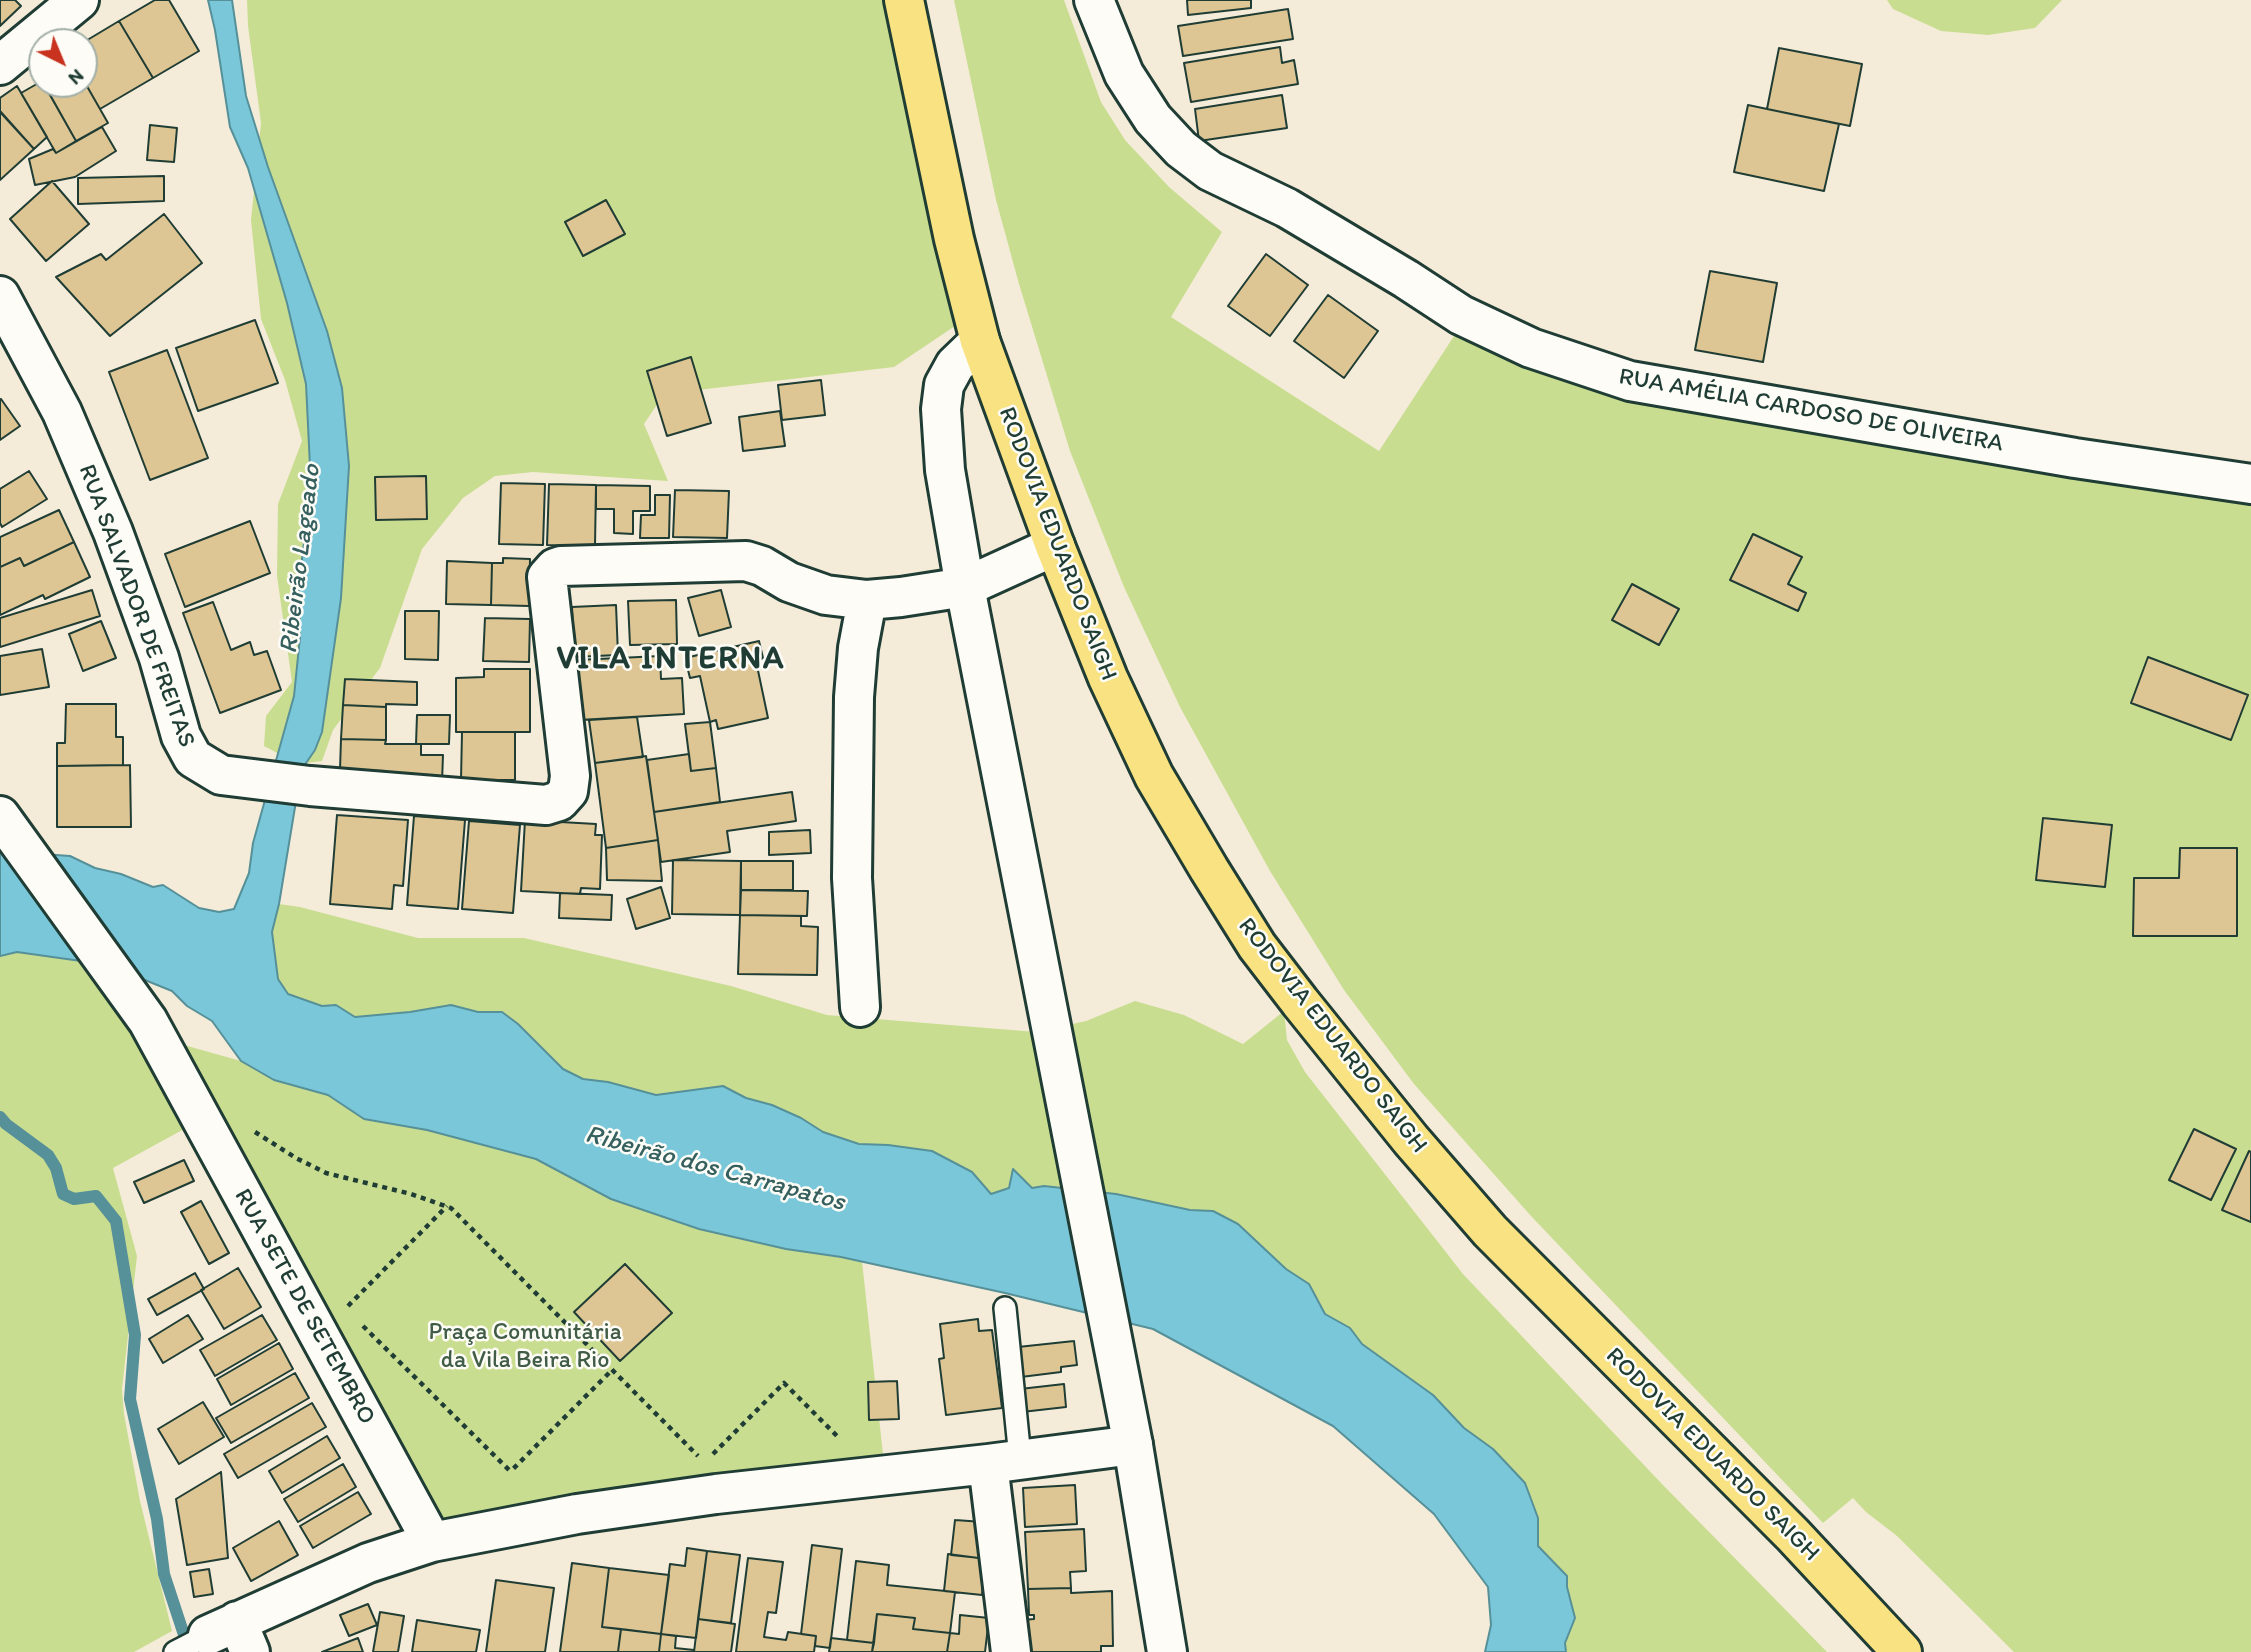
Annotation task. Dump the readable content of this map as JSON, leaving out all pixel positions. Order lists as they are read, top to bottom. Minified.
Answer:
{"streets":{"highway":["RODOVIA EDUARDO SAIGH"],"street":["RUA AMÉLIA CARDOSO DE OLIVEIRA","RUA SALVADOR DE FREITAS","RUA SETE DE SETEMBRO"]},"districts":["VILA INTERNA"],"water":["Ribeirão Lageado","Ribeirão dos Carrapatos"],"parks":["Praça Comunitária da Vila Beira Rio"],"north":"bottom right"}
